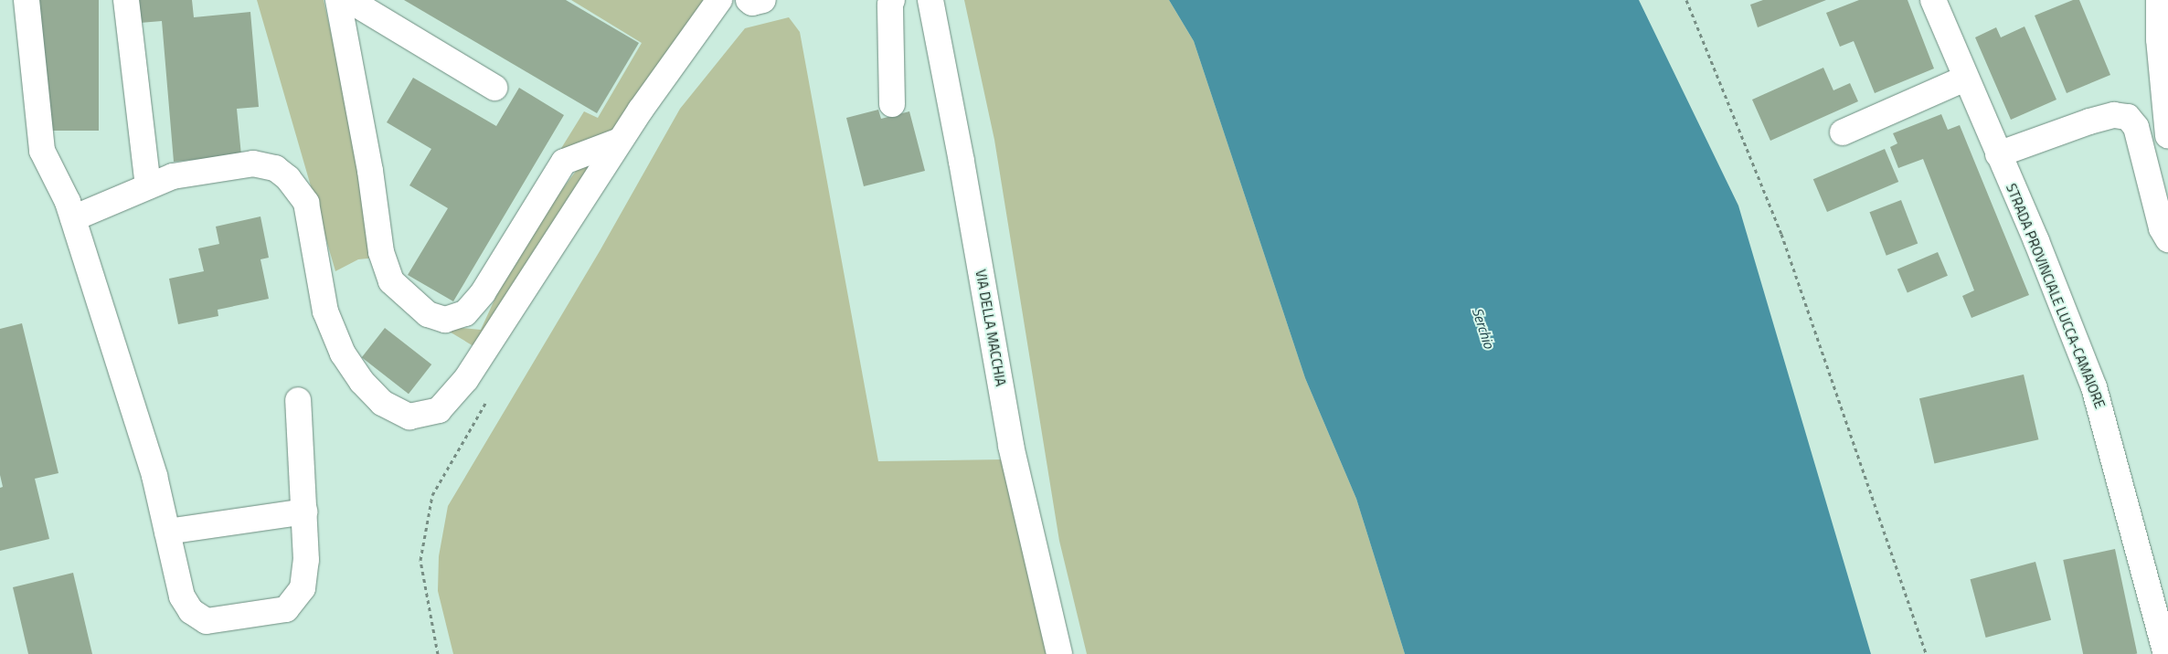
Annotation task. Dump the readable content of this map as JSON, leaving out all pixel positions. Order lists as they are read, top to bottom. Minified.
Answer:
{"streets":{"main road":["STRADA PROVINCIALE LUCCA-CAMAIORE","VIA DELLA MACCHIA"]},"water":["Serchio"]}
